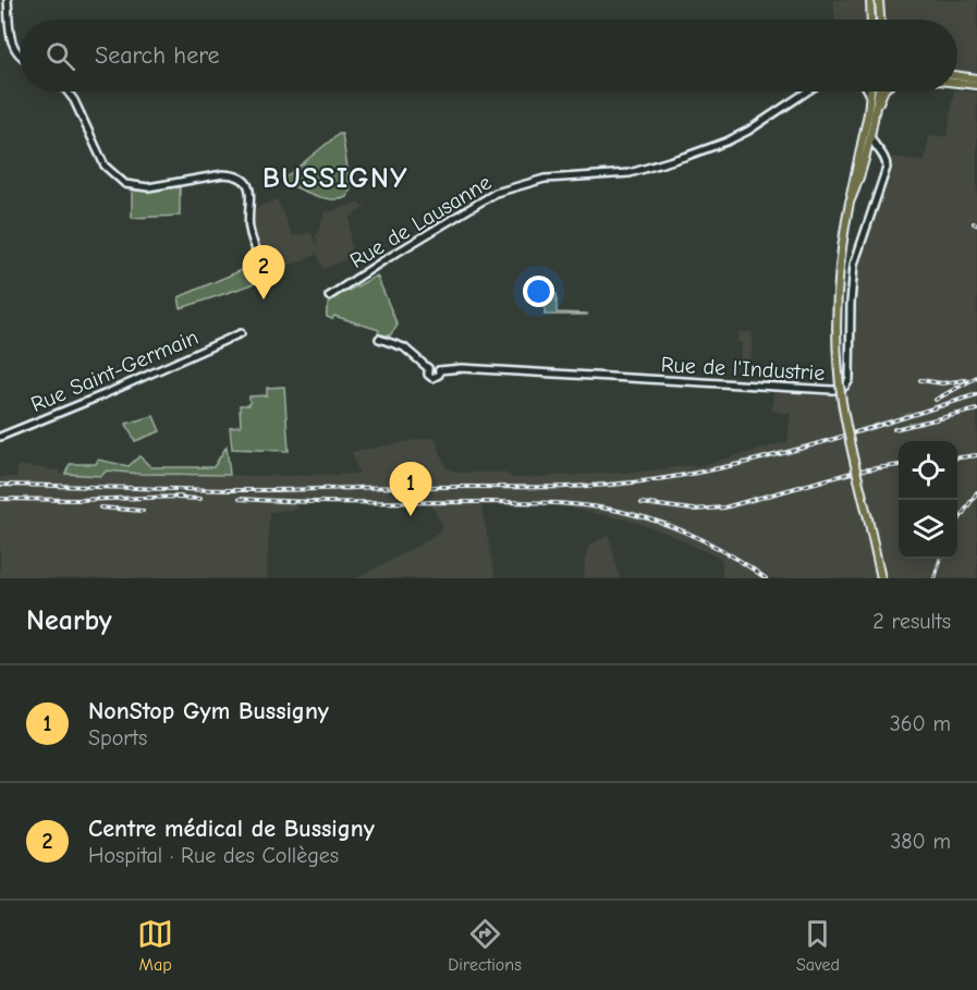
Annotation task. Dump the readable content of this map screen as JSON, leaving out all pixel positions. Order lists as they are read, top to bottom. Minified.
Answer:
{"streets":{"street":["Rue de Lausanne","Rue de l'Industrie","Rue Saint-Germain"]},"districts":["BUSSIGNY"],"page":{"search":"Search here","pins":["2","1"],"heading":["Nearby","2 results"],"list":[{"mark":"1","name":"NonStop Gym Bussigny","note":"Sports","value":"360 m"},{"mark":"2","name":"Centre médical de Bussigny","note":"Hospital · Rue des Collèges","value":"380 m"}],"nav":["Map","Directions","Saved"]}}
